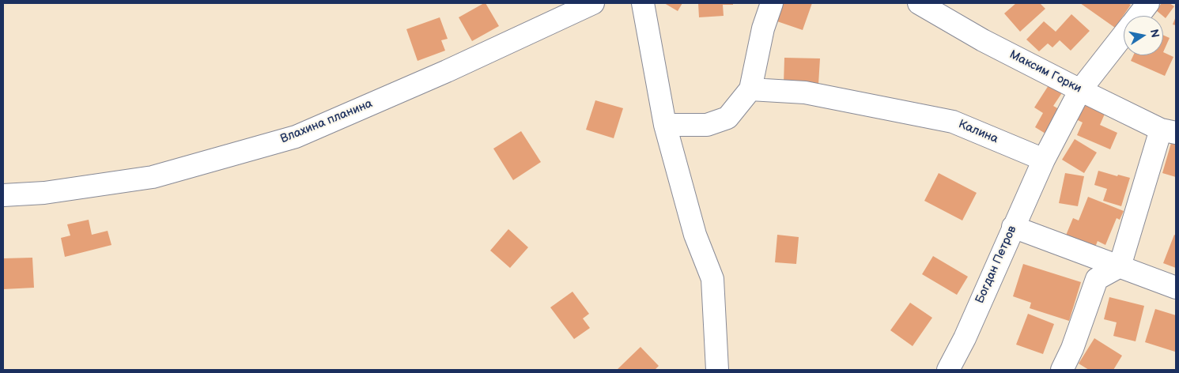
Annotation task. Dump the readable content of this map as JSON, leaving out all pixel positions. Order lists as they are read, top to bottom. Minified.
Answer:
{"streets":{"street":["Максим Горки","Влахина планина","Калина","Богдан Петров"]},"crossings":[["Калина","Богдан Петров"]],"north":"right"}
